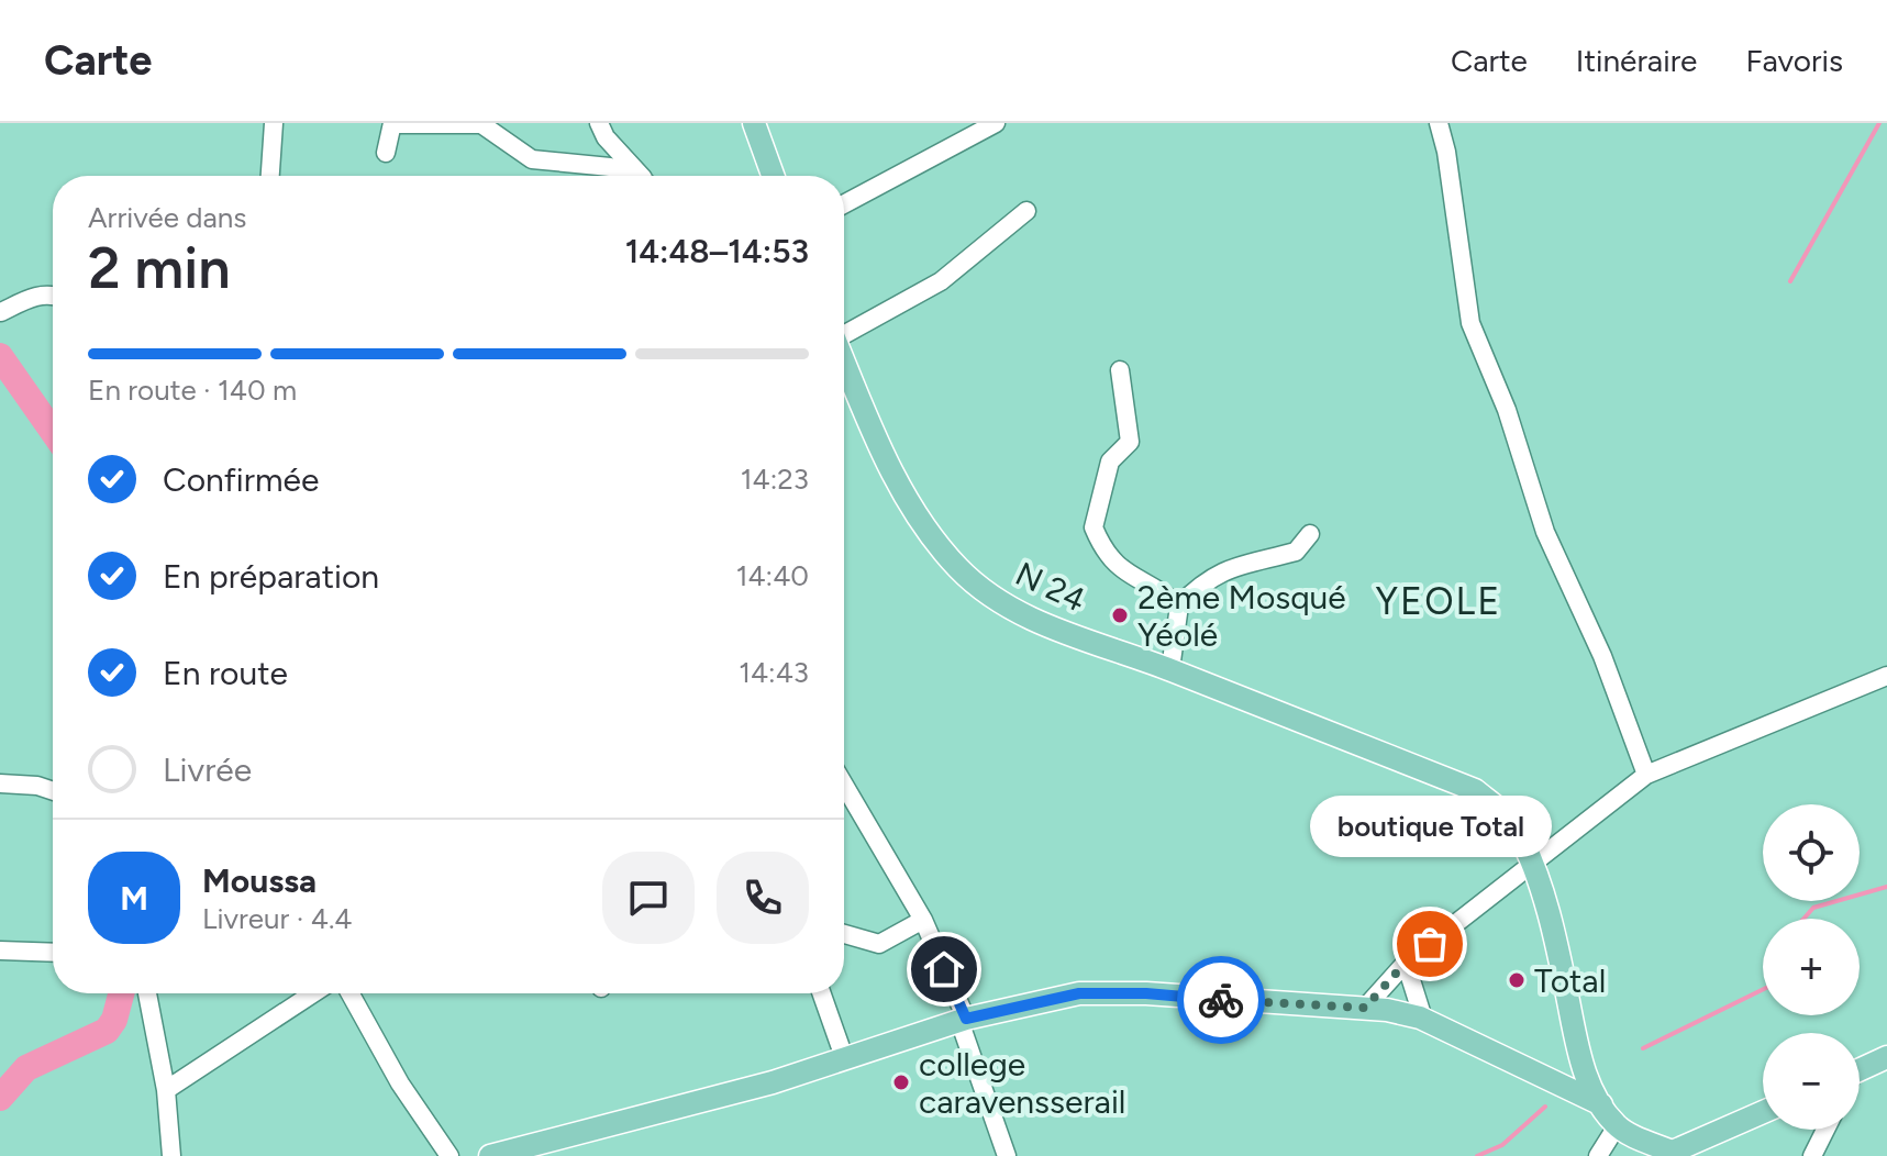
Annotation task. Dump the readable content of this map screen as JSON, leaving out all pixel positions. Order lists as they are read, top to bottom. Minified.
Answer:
{"streets":{"main road":["N 24"]},"districts":["YEOLE"],"places":["2ème Mosqué Yéolé","boutique Total","Total","college caravensserail"],"page":{"header":"Carte","nav":["Carte","Itinéraire","Favoris"],"heading":["2 min","Arrivée dans","14:48–14:53"],"panel":["Moussa","Livreur · 4.4"],"bar":"En route · 140 m","list":[["Confirmée","14:23"],["En préparation","14:40"],["En route","14:43"],"Livrée"],"bubble":"boutique Total","map_buttons":["+","−"],"round":"M"}}
